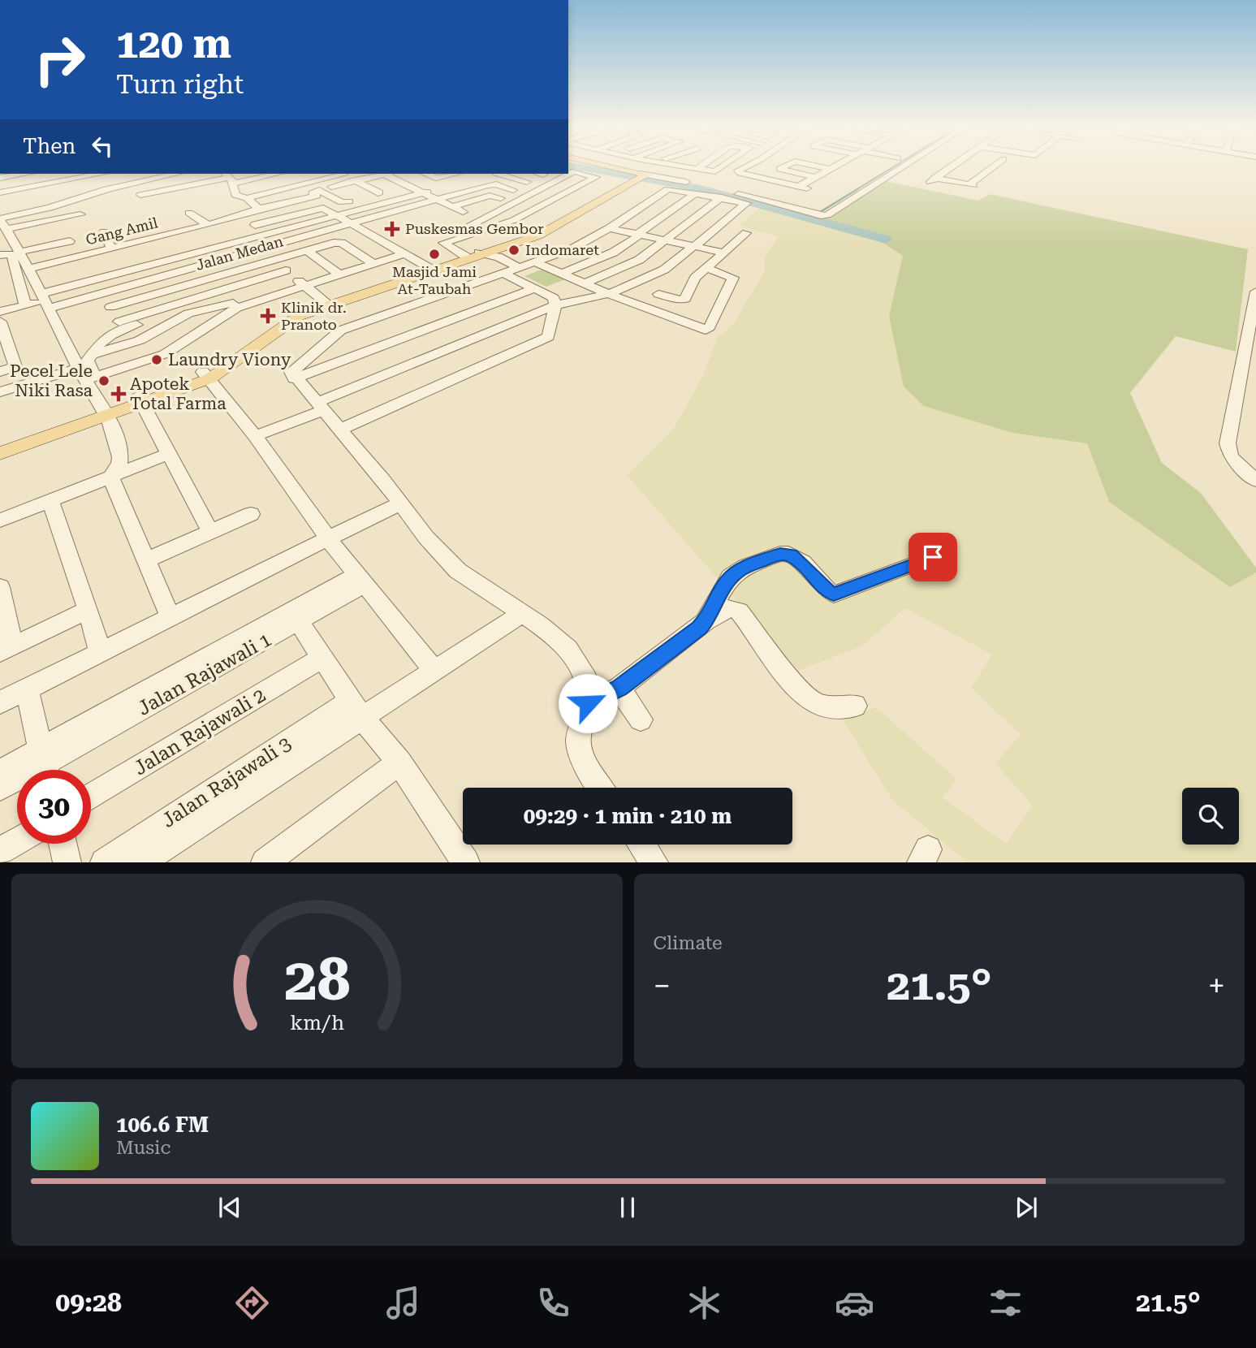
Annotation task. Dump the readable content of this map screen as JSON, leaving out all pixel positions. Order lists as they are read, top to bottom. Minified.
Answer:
{"streets":{"street":["Gang Amil","Jalan Medan","Jalan Rajawali 1","Jalan Rajawali 2","Jalan Rajawali 3"]},"places":{"health":["Puskesmas Gembor","Klinik dr. Pranoto","Apotek Total Farma"],"other":["Indomaret","Masjid Jami At-Taubah","Laundry Viony","Pecel Lele Niki Rasa"]},"page":{"turn":["120 m","Turn right"],"then":"Then","limit":"30","trip":"09:29 · 1 min · 210 m","tile":"Climate","heat":["−","21.5°","+"],"song":["106.6 FM","Music"],"tabs":["09:28","21.5°"],"gauge":["28","km/h"]}}
